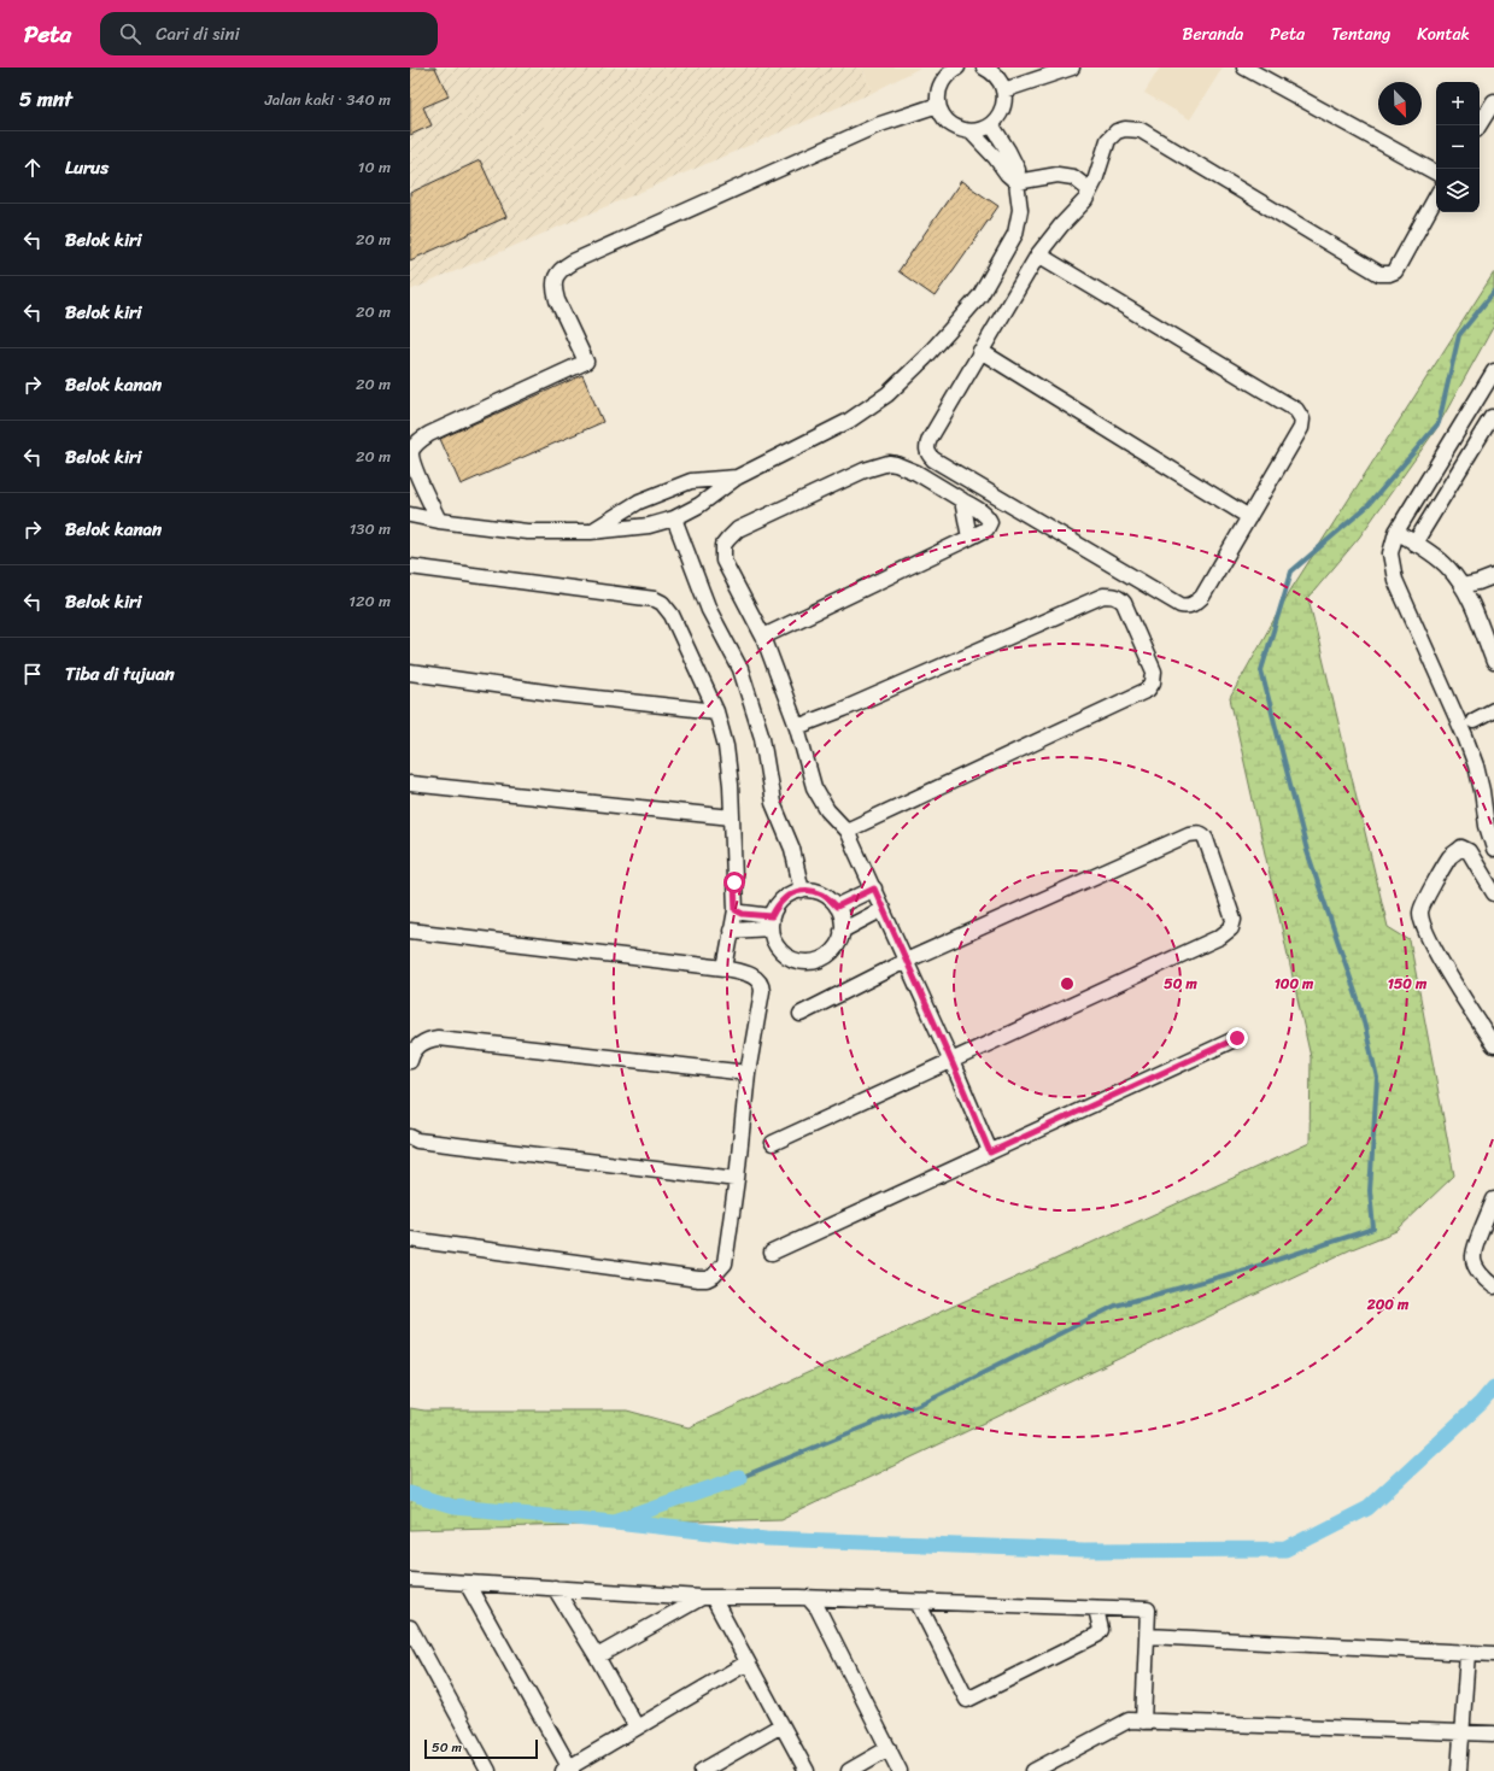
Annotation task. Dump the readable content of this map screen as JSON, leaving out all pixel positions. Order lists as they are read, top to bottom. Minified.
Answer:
{"scale_bar":"50 m","north":"bottom right","page":{"header":"Peta","search":"Cari di sini","nav":["Beranda","Peta","Tentang","Kontak"],"heading":["5 mnt","Jalan kaki · 340 m"],"map_buttons":["+","−"],"list":[["Lurus","10 m"],["Belok kiri","20 m"],["Belok kiri","20 m"],["Belok kanan","20 m"],["Belok kiri","20 m"],["Belok kanan","130 m"],["Belok kiri","120 m"],"Tiba di tujuan"],"scale":"50 m"},"rings":["50 m","100 m","150 m","200 m"]}
